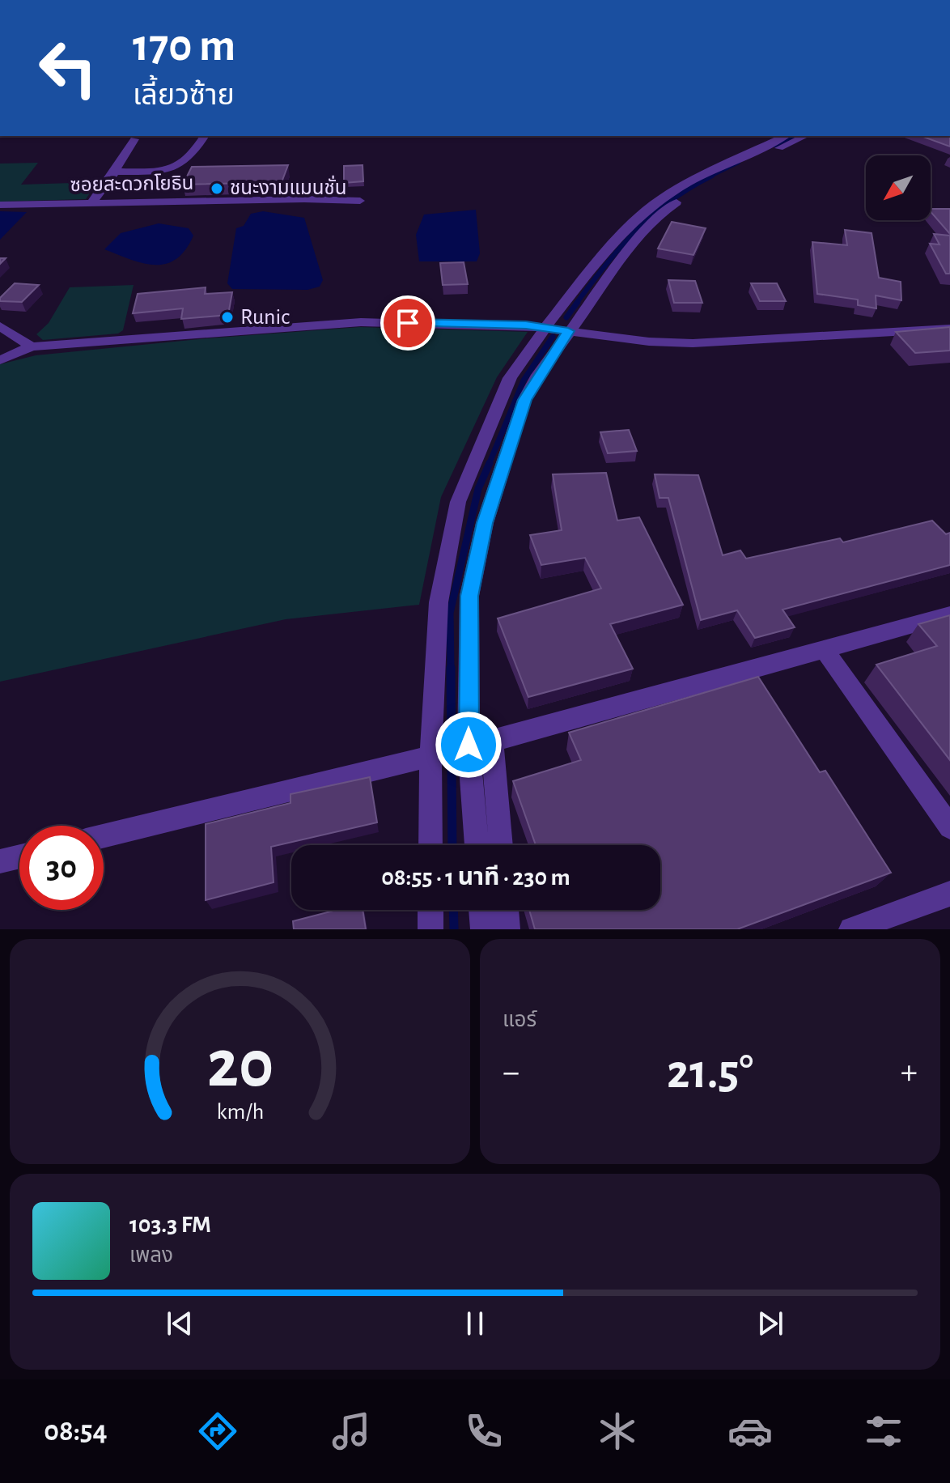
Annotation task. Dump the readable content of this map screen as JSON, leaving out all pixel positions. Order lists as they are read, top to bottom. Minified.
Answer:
{"streets":{"street":["ซอยสะดวกโยธิน"]},"places":["ชนะงามแมนชั่น","Runic"],"north":"bottom left","page":{"turn":["170 m","เลี้ยวซ้าย"],"limit":"30","trip":"08:55 · 1 นาที · 230 m","tile":"แอร์","heat":["−","21.5°","+"],"song":["103.3 FM","เพลง"],"tabs":"08:54","gauge":["20","km/h"]}}
